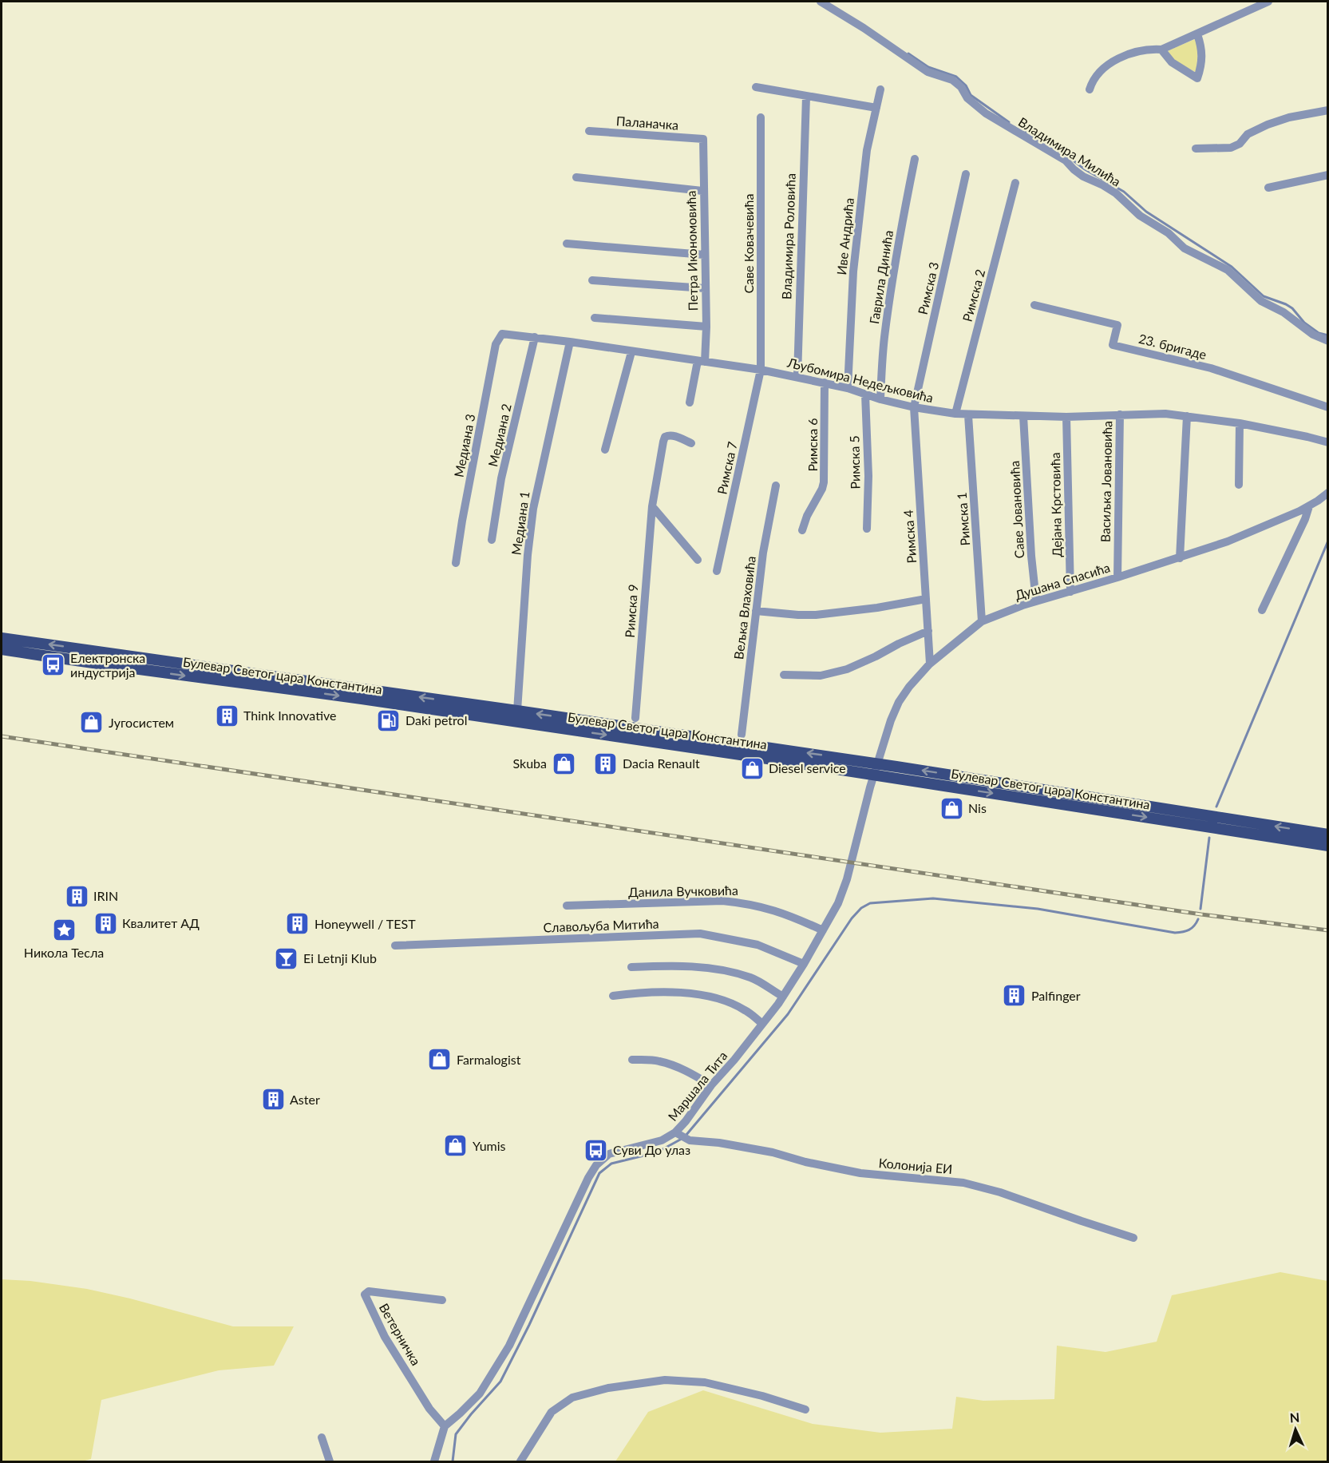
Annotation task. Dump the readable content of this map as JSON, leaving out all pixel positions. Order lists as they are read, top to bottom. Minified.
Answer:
{"streets":{"main road":["Булевар Светог цара Константина"],"street":["Паланачка","Владимира Милића","Владимира Роловића","Иве Андрића","Саве Ковачевића","Петра Икономовића","Гаврила Динића","Римска 3","Римска 2","23. бригаде","Љубомира Недељковића","Медиана 2","Римска 6","Медиана 3","Римска 5","Римска 7","Васиљка Јовановића","Дејана Крстовића","Саве Јовановића","Римска 1","Медиана 1","Римска 4","Душана Спасића","Вељка Влаховића","Римска 9","Данила Вучковића","Славољуба Митића","Маршала Тита","Колонија ЕИ","Ветерничка"]},"crossings":[["Паланачка","Петра Икономовића"],["Владимира Роловића","Љубомира Недељковића"],["Иве Андрића","Љубомира Недељковића"],["Саве Ковачевића","Љубомира Недељковића"],["Саве Ковачевића","Римска 7"],["Петра Икономовића","Љубомира Недељковића"],["Гаврила Динића","Љубомира Недељковића"],["Римска 3","Љубомира Недељковића"],["Римска 3","Римска 4"],["Римска 2","Љубомира Недељковића"],["Љубомира Недељковића","Медиана 2"],["Љубомира Недељковића","Римска 6"],["Љубомира Недељковића","Медиана 3"],["Љубомира Недељковића","Римска 5"],["Љубомира Недељковића","Римска 7"],["Љубомира Недељковића","Васиљка Јовановића"],["Љубомира Недељковића","Дејана Крстовића"],["Љубомира Недељковића","Саве Јовановића"],["Љубомира Недељковића","Римска 1"],["Љубомира Недељковића","Медиана 1"],["Љубомира Недељковића","Римска 4"],["Васиљка Јовановића","Душана Спасића"],["Дејана Крстовића","Душана Спасића"],["Саве Јовановића","Душана Спасића"],["Римска 1","Душана Спасића"],["Медиана 1","Булевар Светог цара Константина"],["Римска 4","Душана Спасића"],["Душана Спасића","Булевар Светог цара Константина"],["Душана Спасића","Маршала Тита"],["Булевар Светог цара Константина","Маршала Тита"],["Данила Вучковића","Маршала Тита"],["Славољуба Митића","Маршала Тита"],["Маршала Тита","Колонија ЕИ"],["Маршала Тита","Ветерничка"]],"places":{"bus stop":["Електронска индустрија","Суви До улаз"],"building":["Think Innovative","Dacia Renault","IRIN","Квалитет АД","Honeywell / TEST","Palfinger","Aster"],"fuel station":["Daki petrol"],"shop":["Југосистем","Skuba","Diesel service","Nis","Farmalogist","Yumis"],"place":["Никола Тесла"],"bar":["Ei Letnji Klub"]},"north":"top"}
